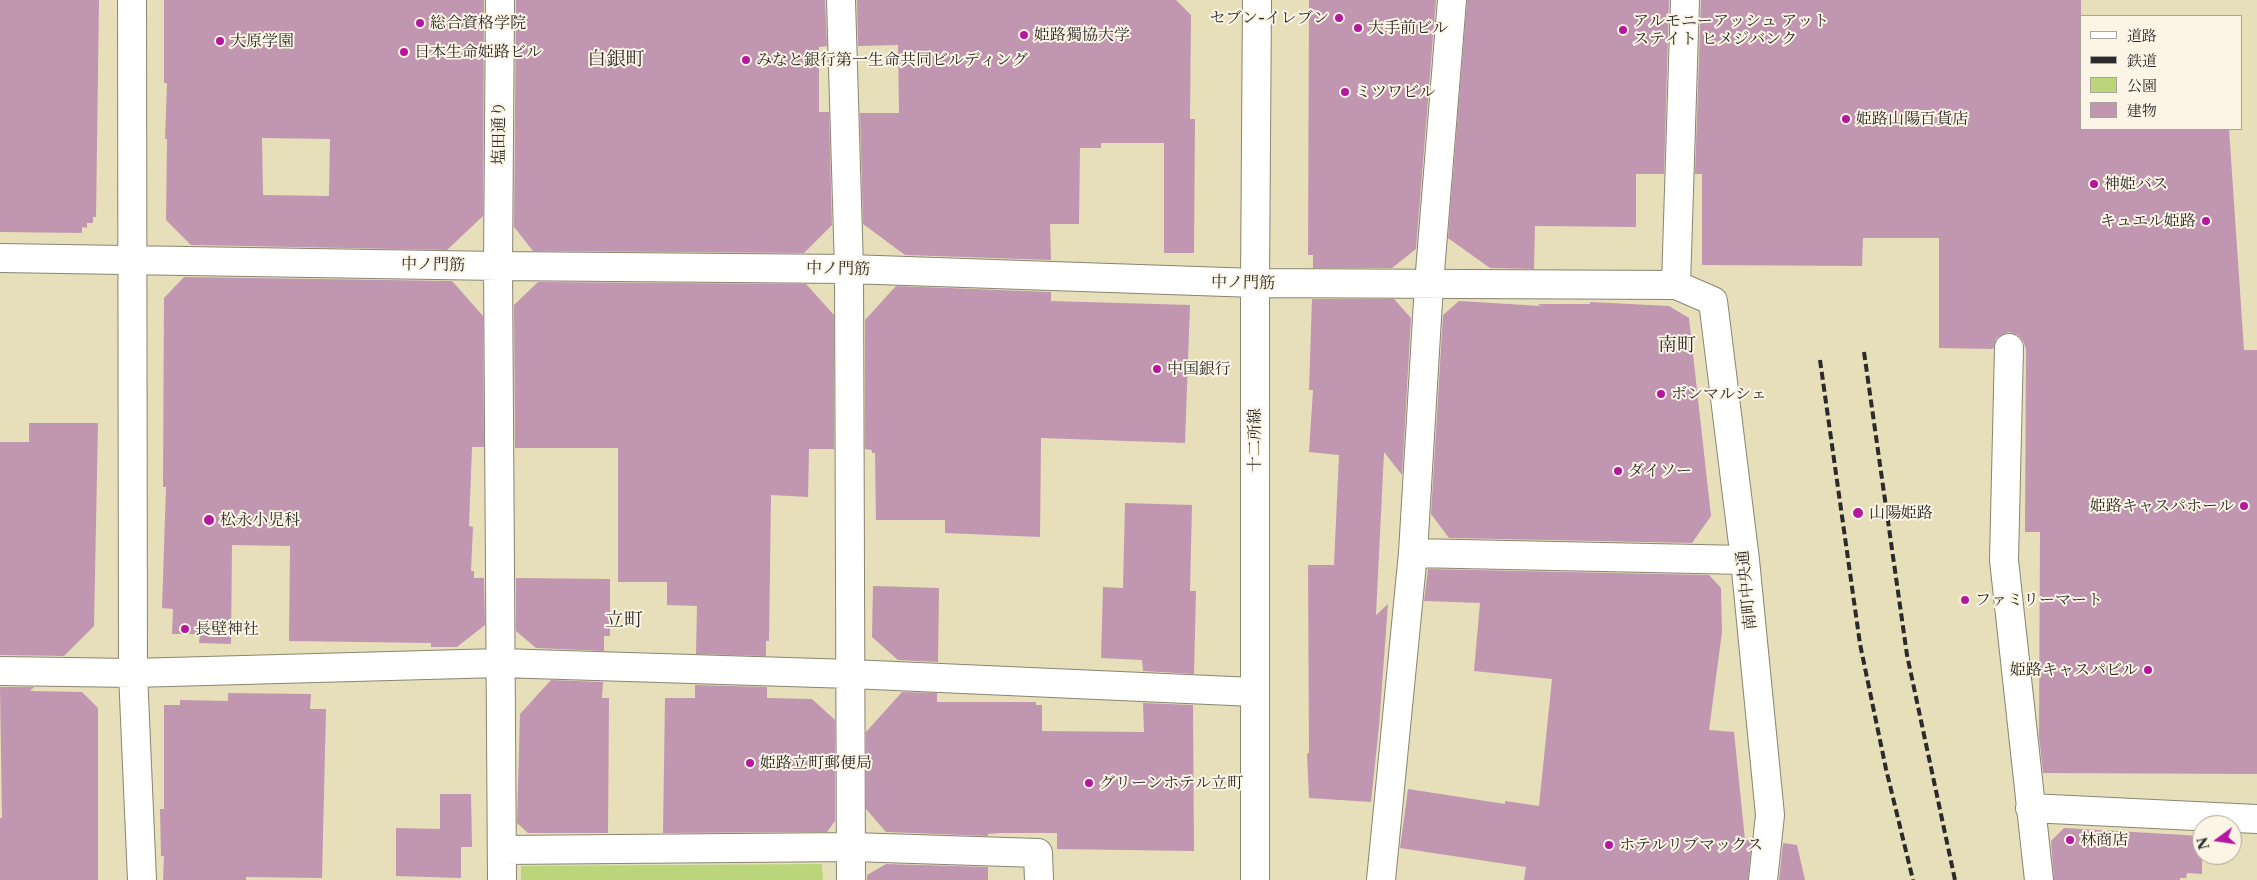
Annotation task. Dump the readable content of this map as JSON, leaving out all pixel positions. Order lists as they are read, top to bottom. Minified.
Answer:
{"streets":{"street":["塩田通り","中ノ門筋","十二所線","南町中央通"]},"crossings":[["塩田通り","中ノ門筋"],["中ノ門筋","十二所線"],["中ノ門筋","南町中央通"]],"districts":["白銀町","南町","立町"],"places":["セブン-イレブン","総合資格学院","大手前ビル","アルモニーアッシュ アット ステイト ヒメジバンク","姫路獨協大学","大原学園","日本生命姫路ビル","みなと銀行第一生命共同ビルディング","ミツワビル","姫路山陽百貨店","神姫バス","キュエル姫路","中国銀行","ボンマルシェ","ダイソー","姫路キャスパホール","山陽姫路","松永小児科","ファミリーマート","長壁神社","姫路キャスパビル","姫路立町郵便局","グリーンホテル立町","林商店","ホテルリブマックス"],"legend":["道路","鉄道","公園","建物"],"north":"left"}
